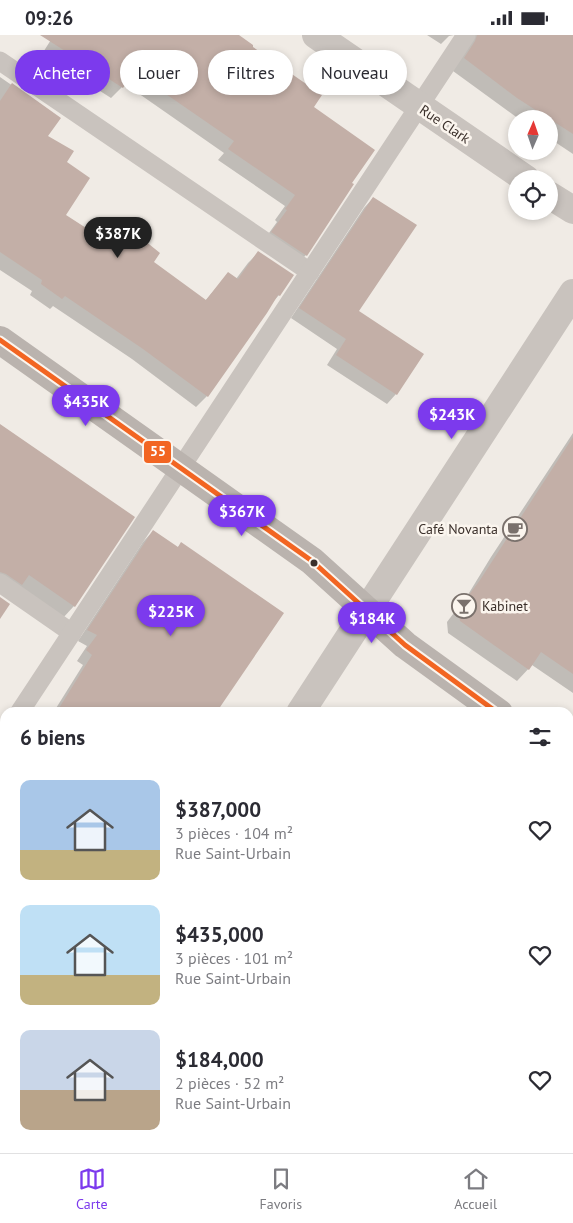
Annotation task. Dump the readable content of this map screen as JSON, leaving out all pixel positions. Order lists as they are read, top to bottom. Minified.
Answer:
{"streets":{"street":["Rue Clark"]},"places":{"cafe":["Café Novanta"],"bar":["Kabinet"]},"lines":["transit line 55"],"north":"top","page":{"status":"09:26","chip":["Acheter","Louer","Filtres","Nouveau"],"price":["$387K","$435K","$243K","$367K","$225K","$184K"],"heading":"6 biens","list":[{"name":"$387,000","note":"3 pièces · 104 m² · Rue Saint-Urbain"},{"name":"$435,000","note":"3 pièces · 101 m² · Rue Saint-Urbain"},{"name":"$184,000","note":"2 pièces · 52 m² · Rue Saint-Urbain"}],"tabs":["Carte","Favoris","Accueil"]}}
